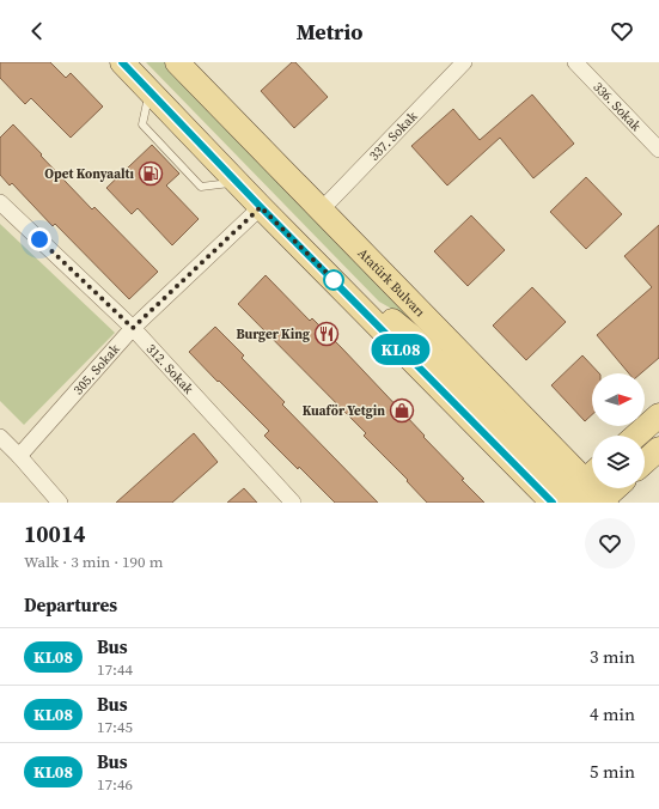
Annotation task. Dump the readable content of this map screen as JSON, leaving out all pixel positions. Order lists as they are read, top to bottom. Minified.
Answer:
{"streets":{"main road":["Atatürk Bulvarı"],"street":["336. Sokak","337. Sokak","305. Sokak","312. Sokak"]},"crossings":[["337. Sokak","Atatürk Bulvarı"],["305. Sokak","312. Sokak"]],"places":{"fuel station":["Opet Konyaaltı"],"restaurant":["Burger King"],"shop":["Kuaför Yetgin"]},"lines":["bus line KL08"],"north":"right","page":{"header":"Metrio","on_map":"KL08","heading":[["10014","Walk · 3 min · 190 m"],"Departures"],"list":[{"mark":"KL08","name":"Bus","note":"17:44","value":"3 min"},{"mark":"KL08","name":"Bus","note":"17:45","value":"4 min"},{"mark":"KL08","name":"Bus","note":"17:46","value":"5 min"}]}}
